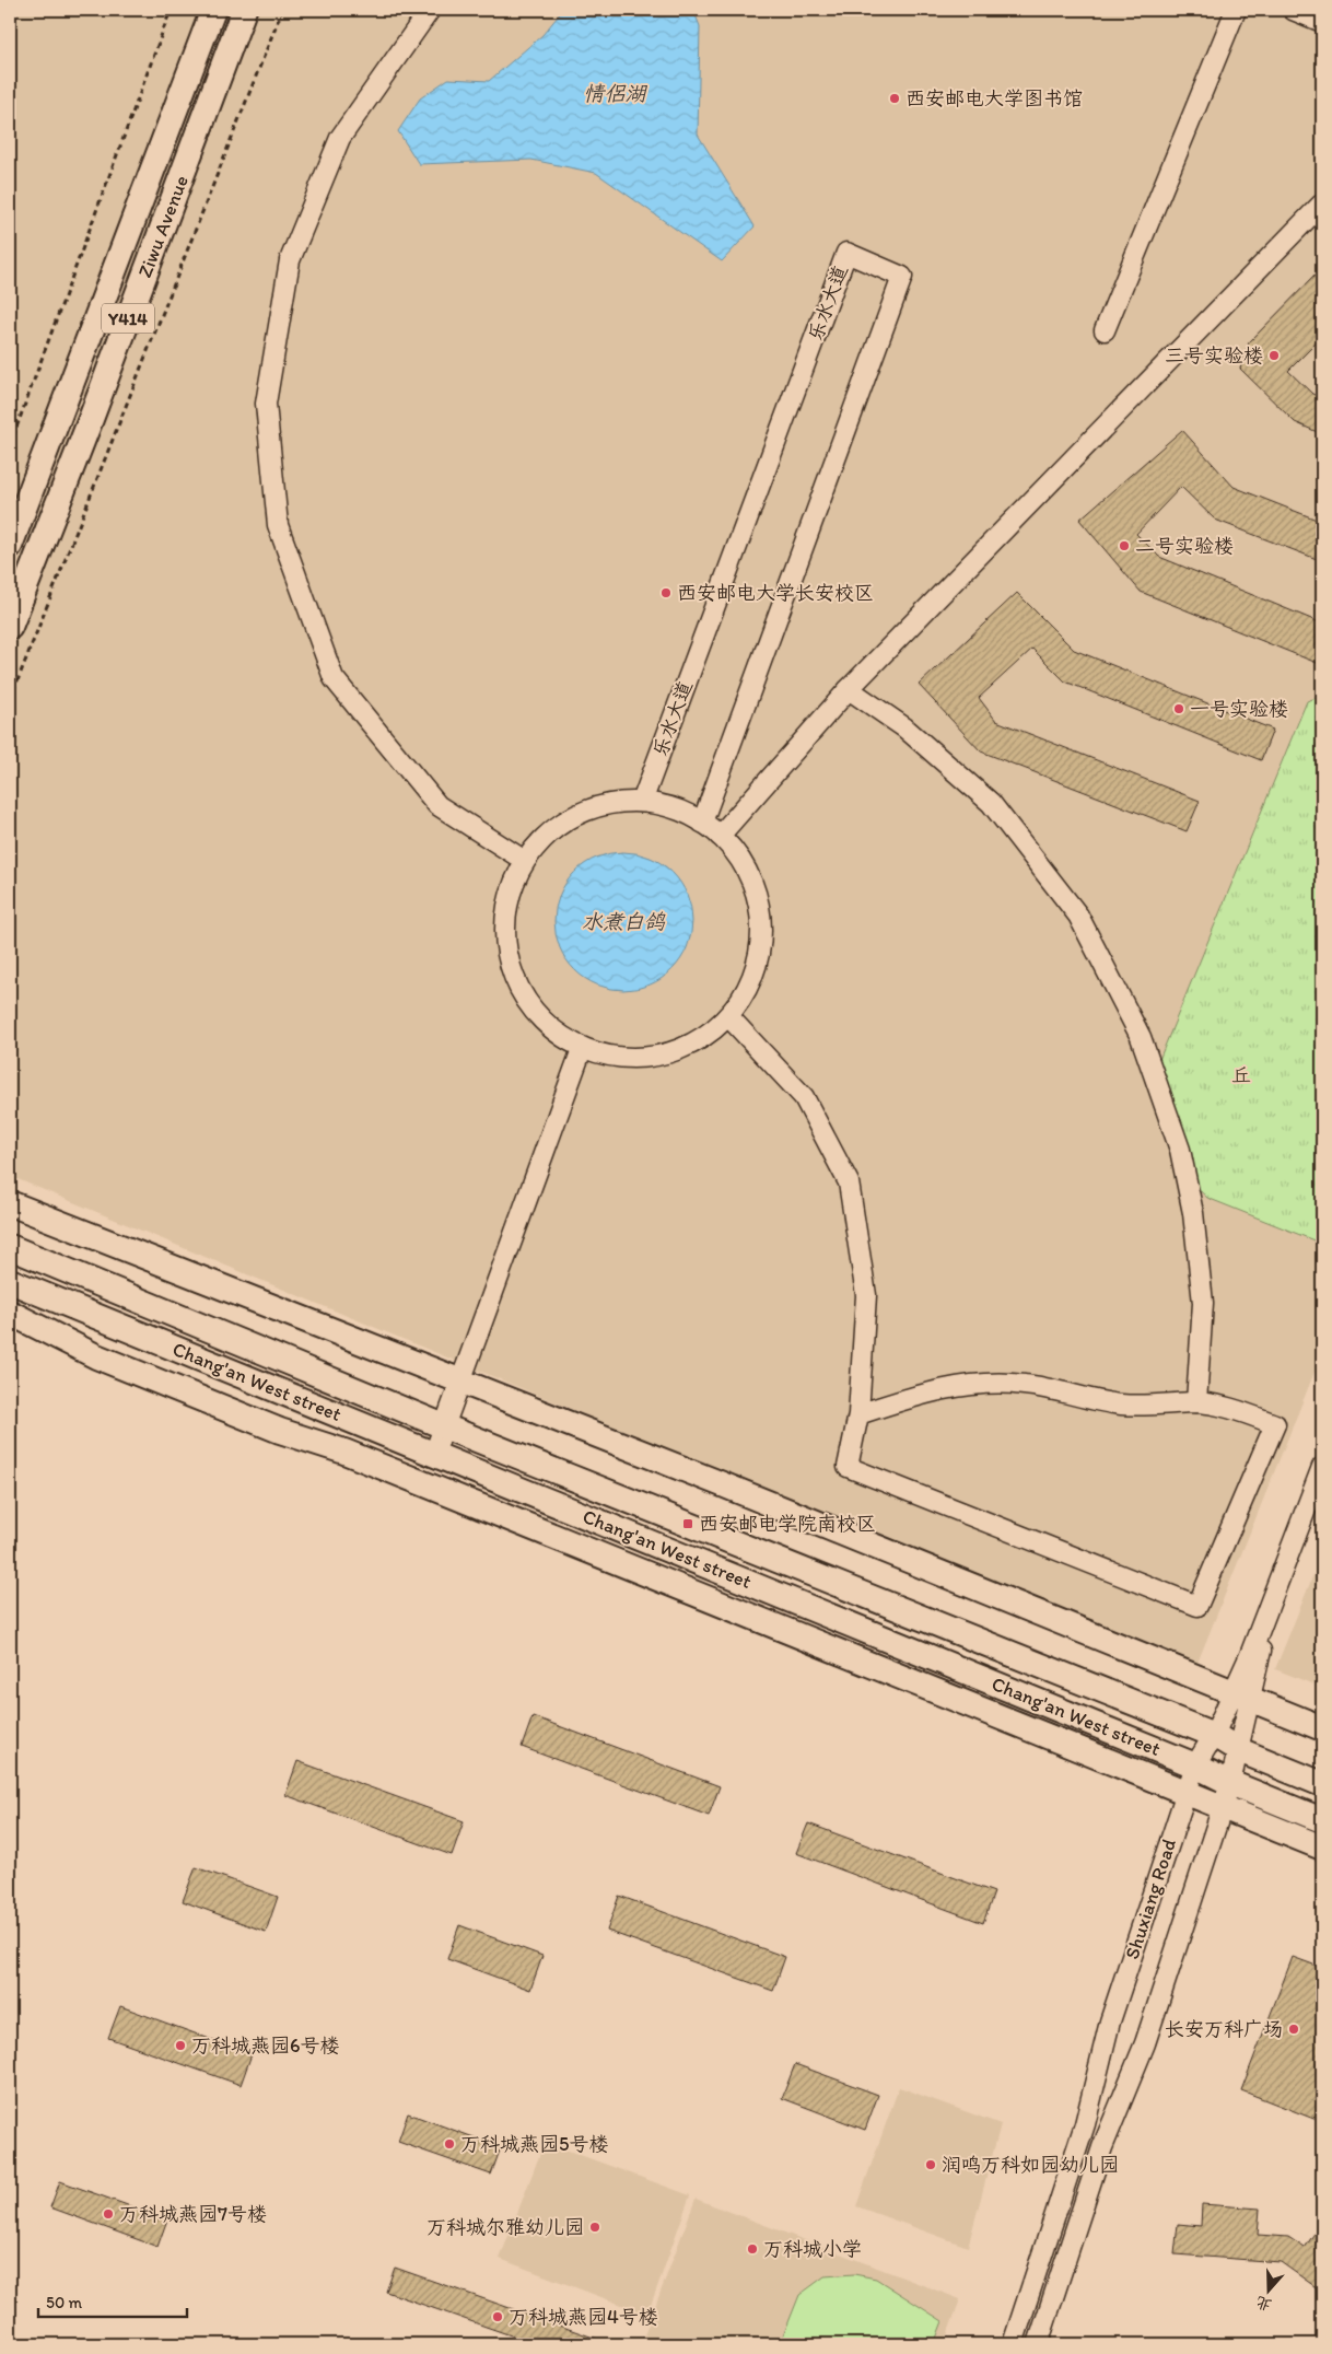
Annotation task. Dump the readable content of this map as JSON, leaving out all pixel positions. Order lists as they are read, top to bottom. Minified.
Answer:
{"streets":{"main road":["Ziwu Avenue","Y414","Chang'an West street"],"street":["乐水大道","Shuxiang Road"]},"crossings":[["Chang'an West street","Shuxiang Road"]],"water":["情侣湖","水煮白鸽"],"parks":["丘"],"places":{"other":["西安邮电大学图书馆","三号实验楼","二号实验楼","西安邮电大学长安校区","一号实验楼","长安万科广场","万科城燕园6号楼","万科城燕园5号楼","润鸣万科如园幼儿园","万科城燕园7号楼","万科城尔雅幼儿园","万科城小学","万科城燕园4号楼"],"transit":["西安邮电学院南校区"]},"scale_bar":"50 m","north":"bottom"}
